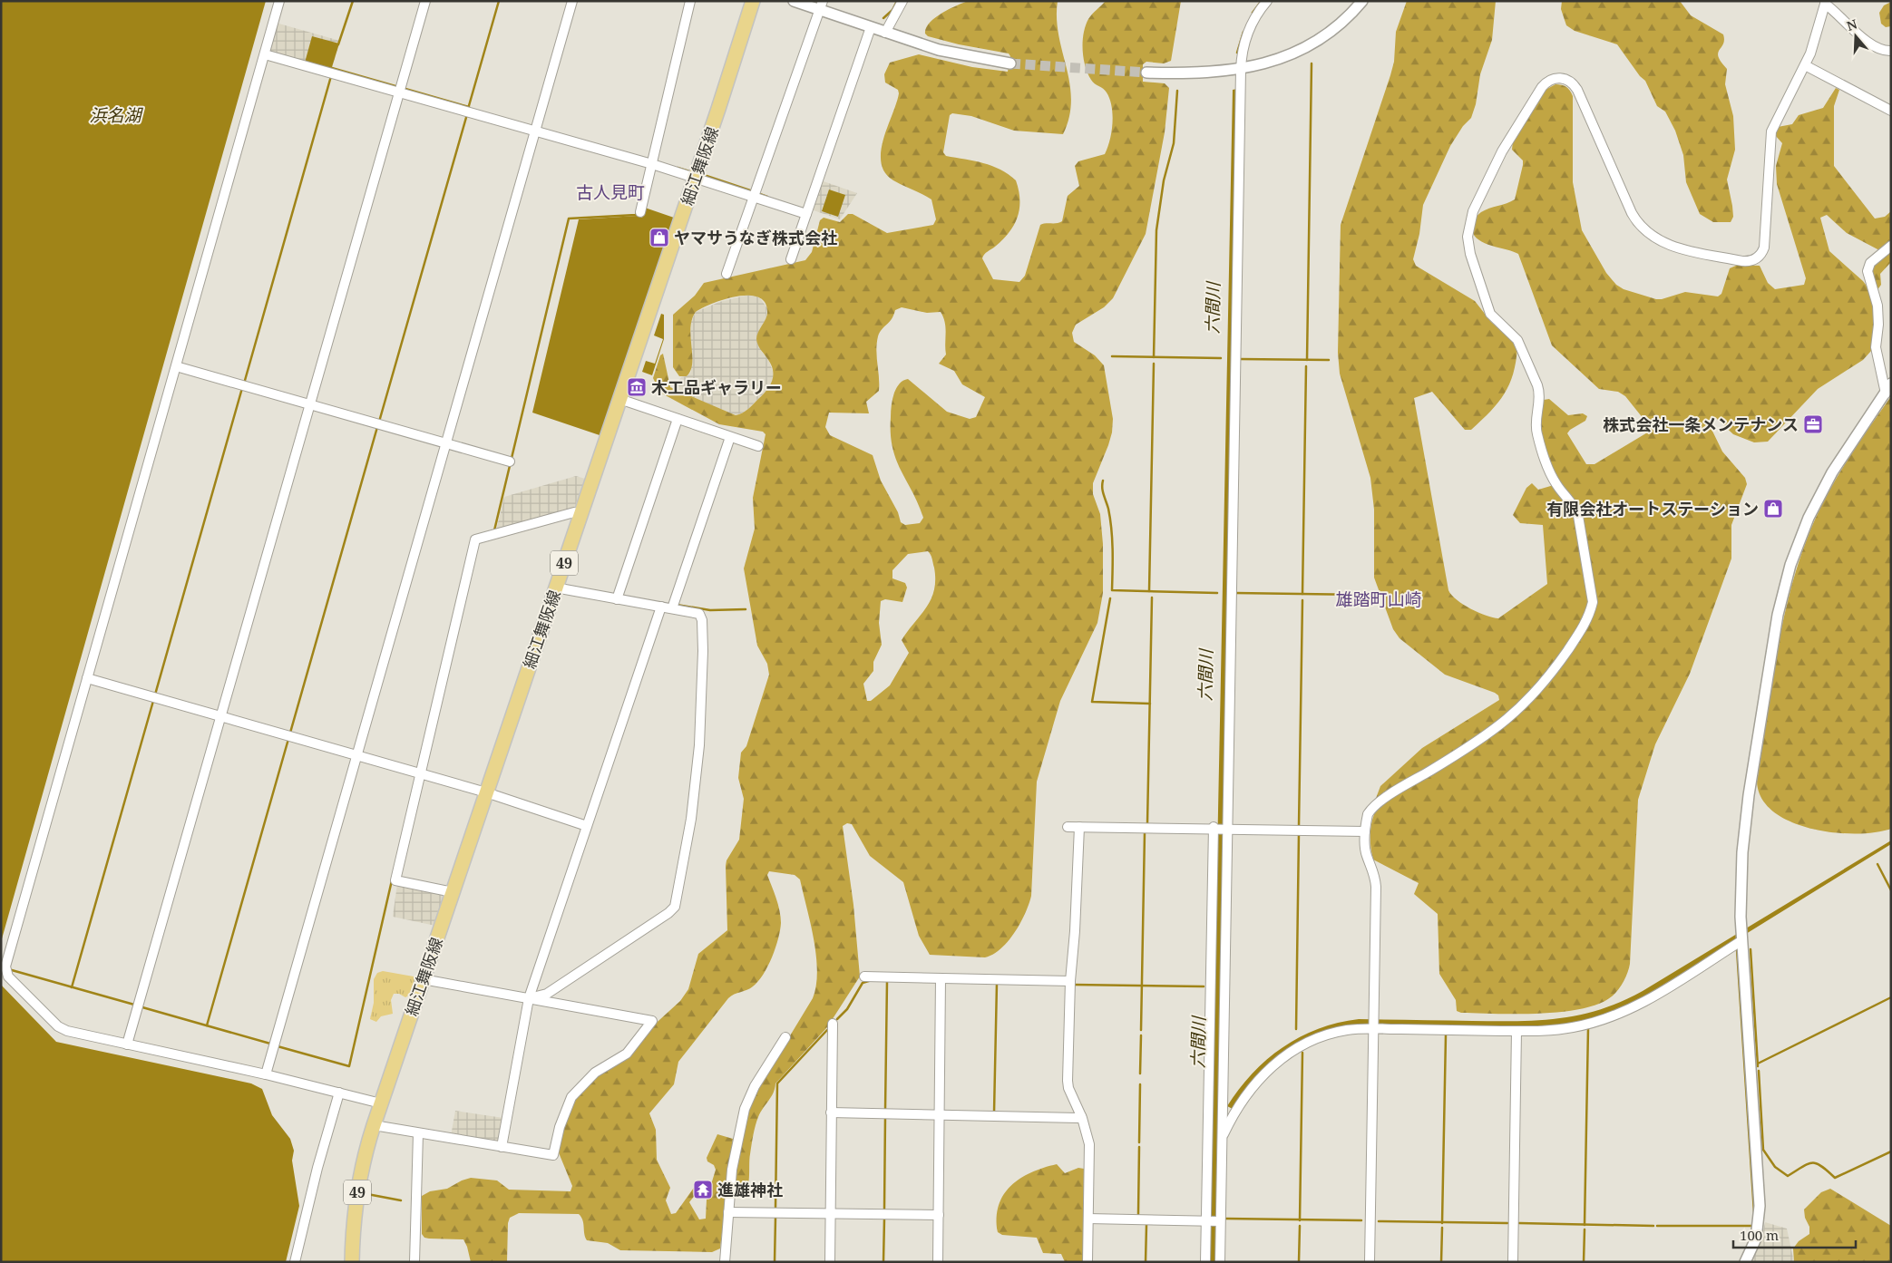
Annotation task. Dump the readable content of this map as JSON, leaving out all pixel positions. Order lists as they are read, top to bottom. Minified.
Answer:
{"streets":{"main road":["細江舞阪線","49"]},"districts":["古人見町","雄踏町山崎"],"water":["浜名湖","六間川"],"places":{"shop":["ヤマサうなぎ株式会社","有限会社オートステーション"],"museum":["木工品ギャラリー"],"office":["株式会社一条メンテナンス"],"temple":["進雄神社"]},"scale_bar":"100 m","north":"top"}
